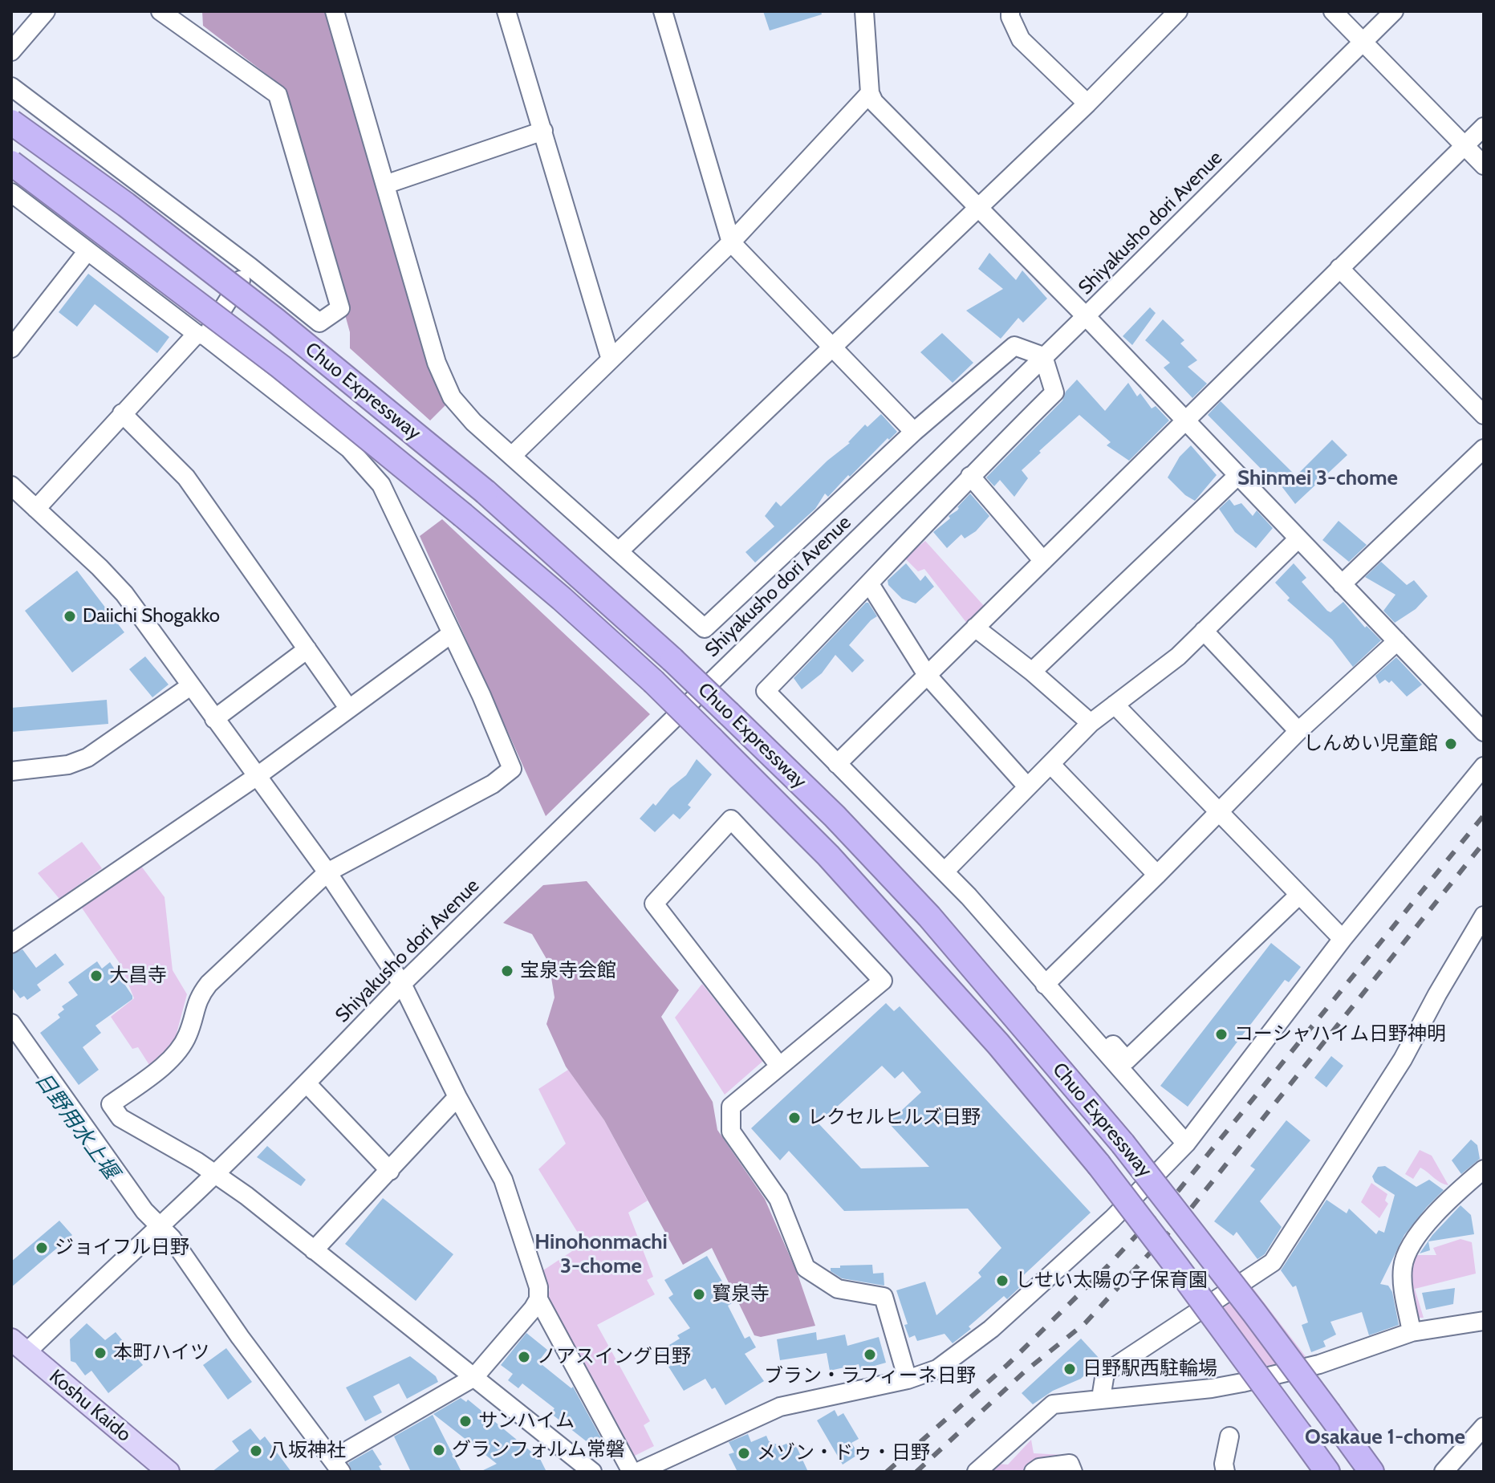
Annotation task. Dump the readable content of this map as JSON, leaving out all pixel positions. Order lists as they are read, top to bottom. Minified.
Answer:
{"streets":{"highway":["Chuo Expressway"],"main road":["Koshu Kaido"],"street":["Shiyakusho dori Avenue"]},"crossings":[["Shiyakusho dori Avenue","Koshu Kaido"]],"districts":["Shinmei 3-chome","Hinohonmachi 3-chome","Osakaue 1-chome"],"water":["日野用水上堰"],"places":["Daiichi Shogakko","しんめい児童館","宝泉寺会館","大昌寺","コーシャハイム日野神明","レクセルヒルズ日野","ジョイフル日野","しせい太陽の子保育園","寳泉寺","本町ハイツ","ブラン・ラフィーネ日野","ノアスイング日野","日野駅西駐輪場","サンハイム","グランフォルム常磐","八坂神社","メゾン・ドゥ・日野"]}
